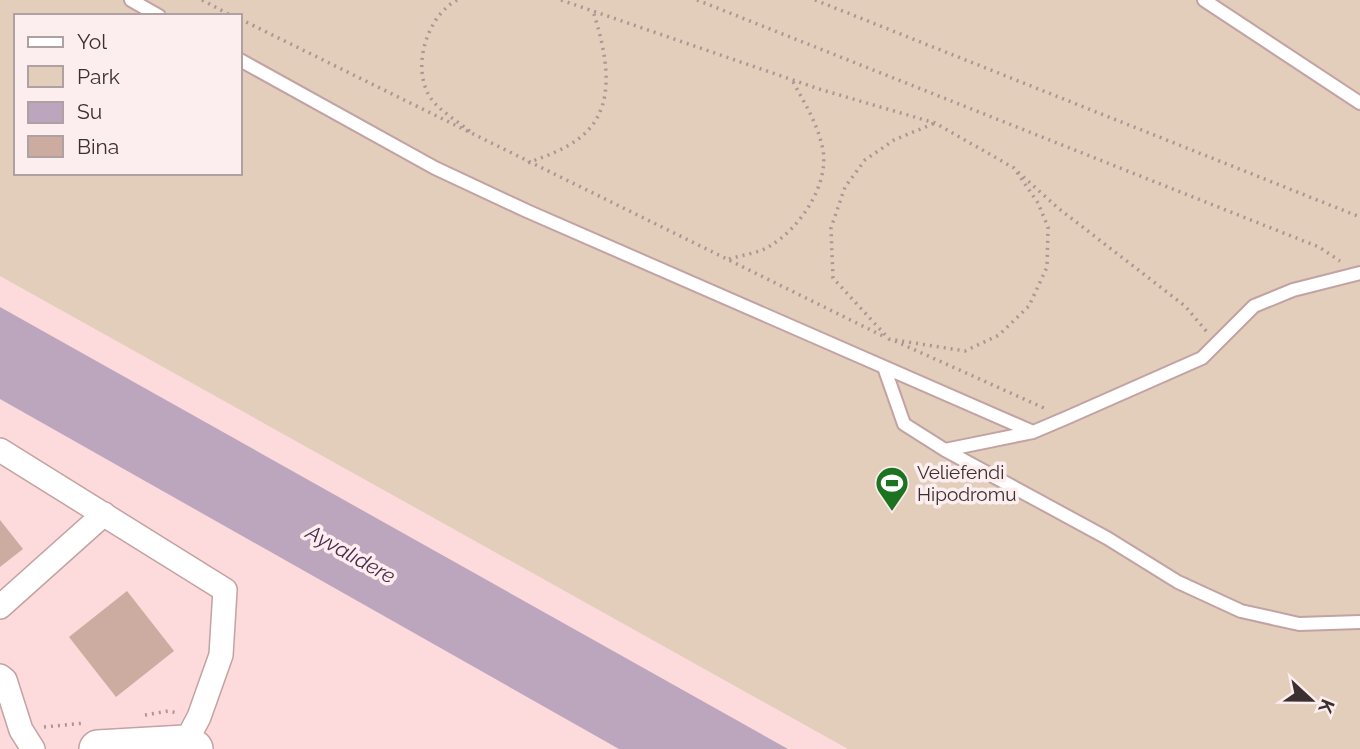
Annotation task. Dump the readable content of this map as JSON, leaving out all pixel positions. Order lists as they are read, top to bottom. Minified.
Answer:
{"water":["Ayvalıdere"],"places":{"sports":["Veliefendi Hipodromu"]},"legend":["Yol","Park","Su","Bina"],"north":"right"}
